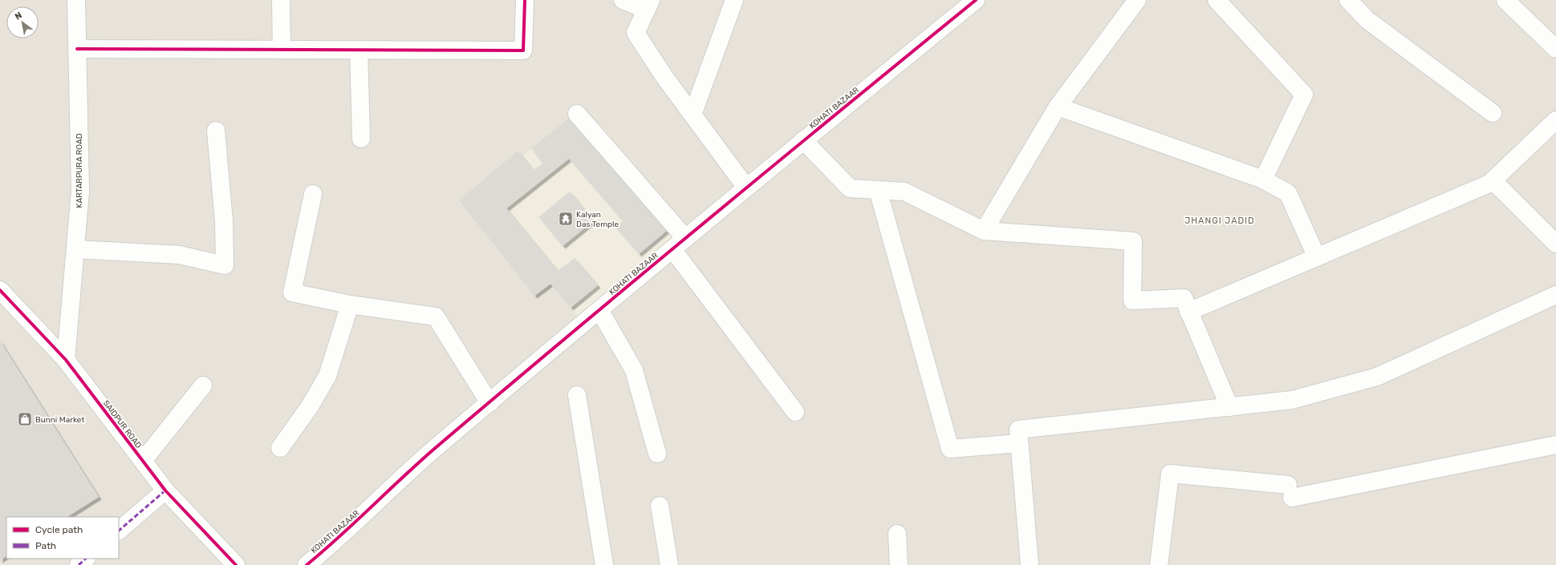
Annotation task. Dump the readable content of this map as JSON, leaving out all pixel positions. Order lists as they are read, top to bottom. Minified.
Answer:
{"streets":{"street":["KOHATI BAZAAR","KARTARPURA ROAD","SAIDPUR ROAD"]},"crossings":[["KARTARPURA ROAD","SAIDPUR ROAD"]],"districts":["JHANGI JADID"],"places":{"temple":["Kalyan Das Temple"],"shop":["Bunni Market"]},"legend":["Cycle path","Path"],"north":"top left"}
